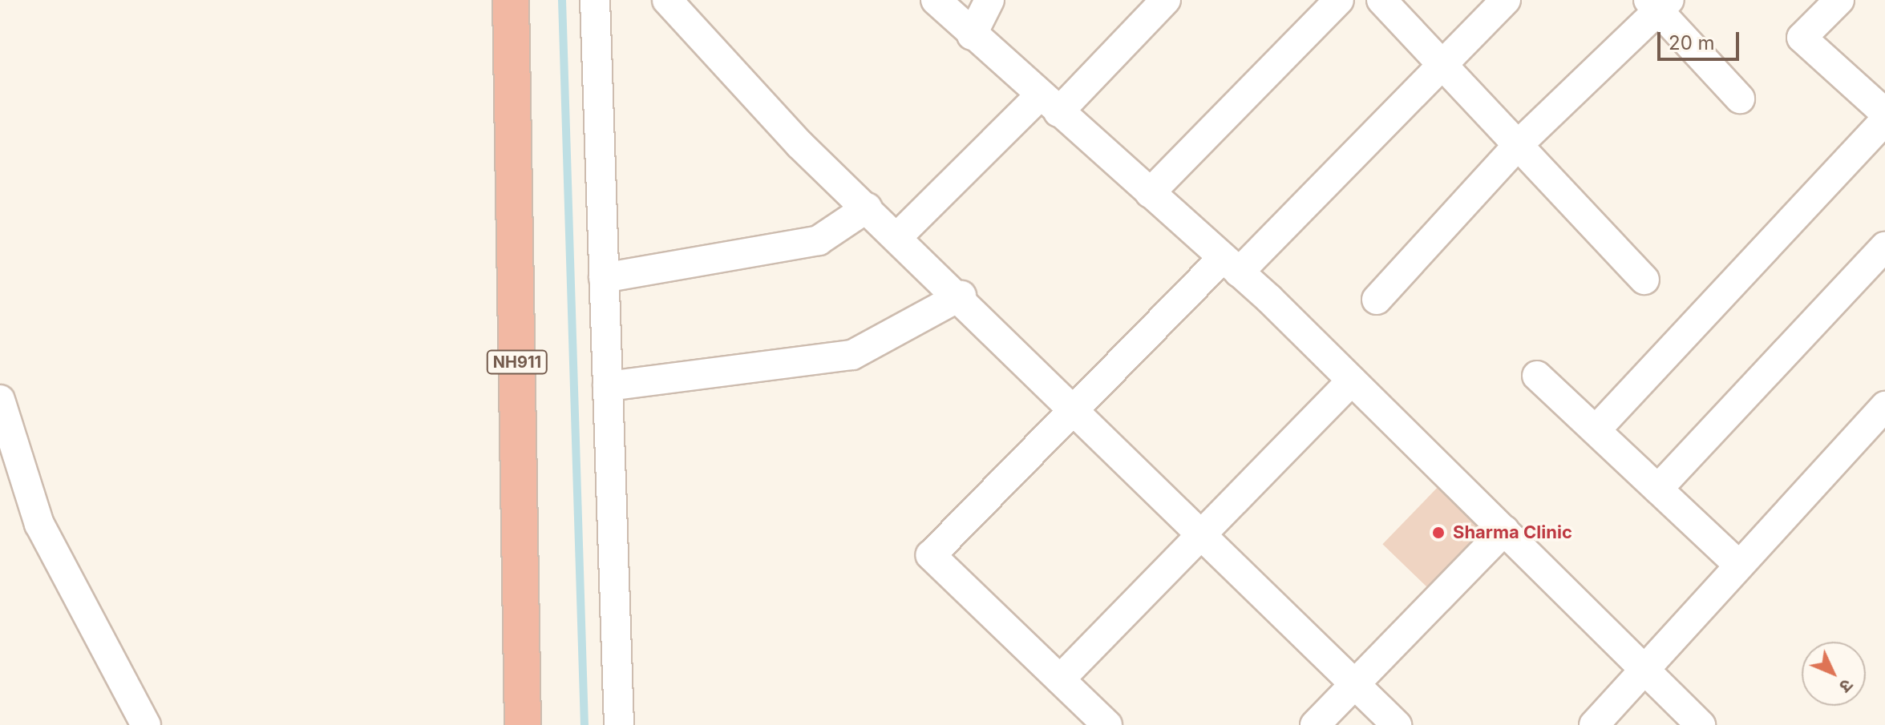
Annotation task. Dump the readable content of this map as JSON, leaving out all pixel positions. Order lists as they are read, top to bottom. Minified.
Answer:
{"streets":{"highway":["NH911"]},"places":["Sharma Clinic"],"scale_bar":"20 m","north":"bottom right"}
